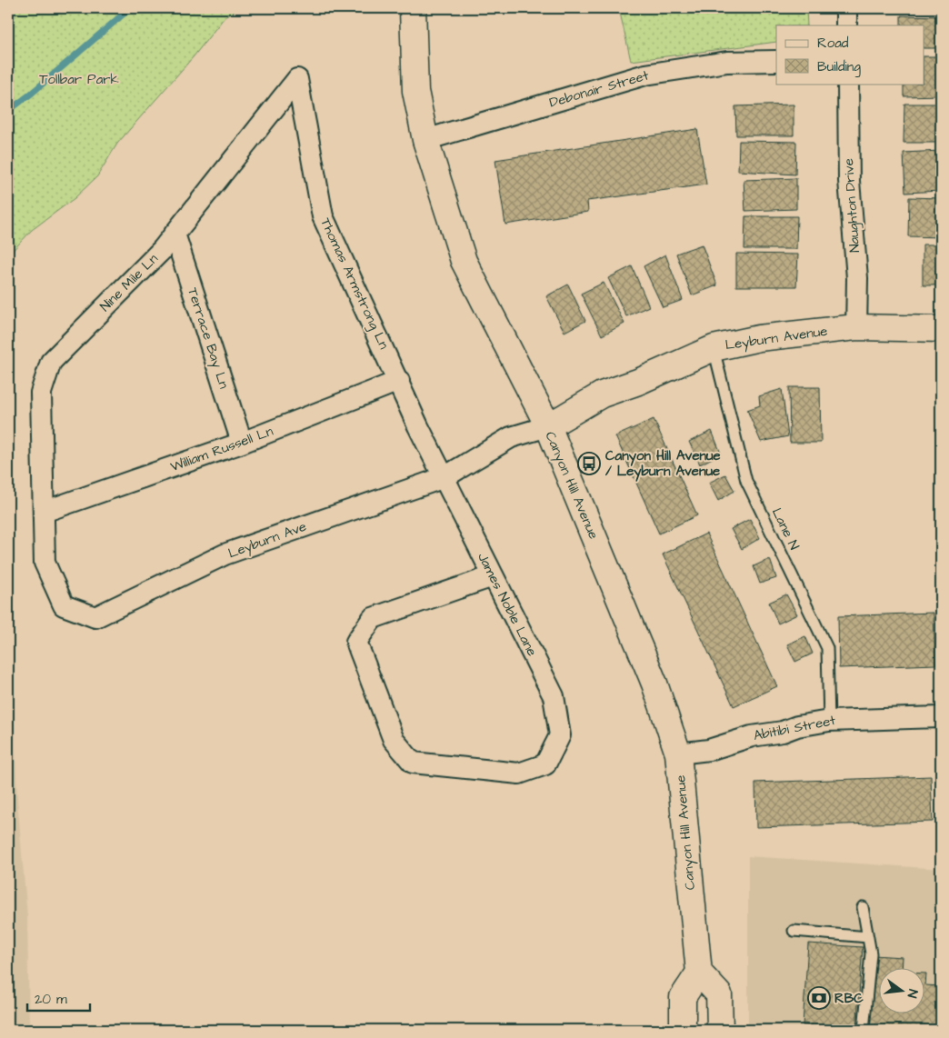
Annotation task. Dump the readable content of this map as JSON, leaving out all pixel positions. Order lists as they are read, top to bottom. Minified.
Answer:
{"streets":{"street":["Debonair Street","Naughton Drive","Nine Mile Ln","Thomas Armstrong Ln","Terrace Bay Ln","Leyburn Avenue","William Russell Ln","Canyon Hill Avenue","Leyburn Ave","James Noble Lane","Abitibi Street"],"lane":["Lane N"]},"crossings":[["Debonair Street","Canyon Hill Avenue"],["Naughton Drive","Leyburn Avenue"],["Nine Mile Ln","Thomas Armstrong Ln"],["Nine Mile Ln","Terrace Bay Ln"],["Nine Mile Ln","William Russell Ln"],["Nine Mile Ln","Leyburn Ave"],["Thomas Armstrong Ln","William Russell Ln"],["Thomas Armstrong Ln","Leyburn Ave"],["Thomas Armstrong Ln","James Noble Lane"],["Terrace Bay Ln","William Russell Ln"],["Leyburn Avenue","Canyon Hill Avenue"],["Leyburn Avenue","Lane N"],["Leyburn Avenue","Leyburn Ave"],["Canyon Hill Avenue","Leyburn Ave"],["Canyon Hill Avenue","Abitibi Street"],["Lane N","Abitibi Street"],["Leyburn Ave","James Noble Lane"]],"parks":["Tollbar Park"],"places":{"bus stop":["Canyon Hill Avenue / Leyburn Avenue"],"bank":["RBC"]},"legend":["Road","Building"],"scale_bar":"20 m","north":"right"}
